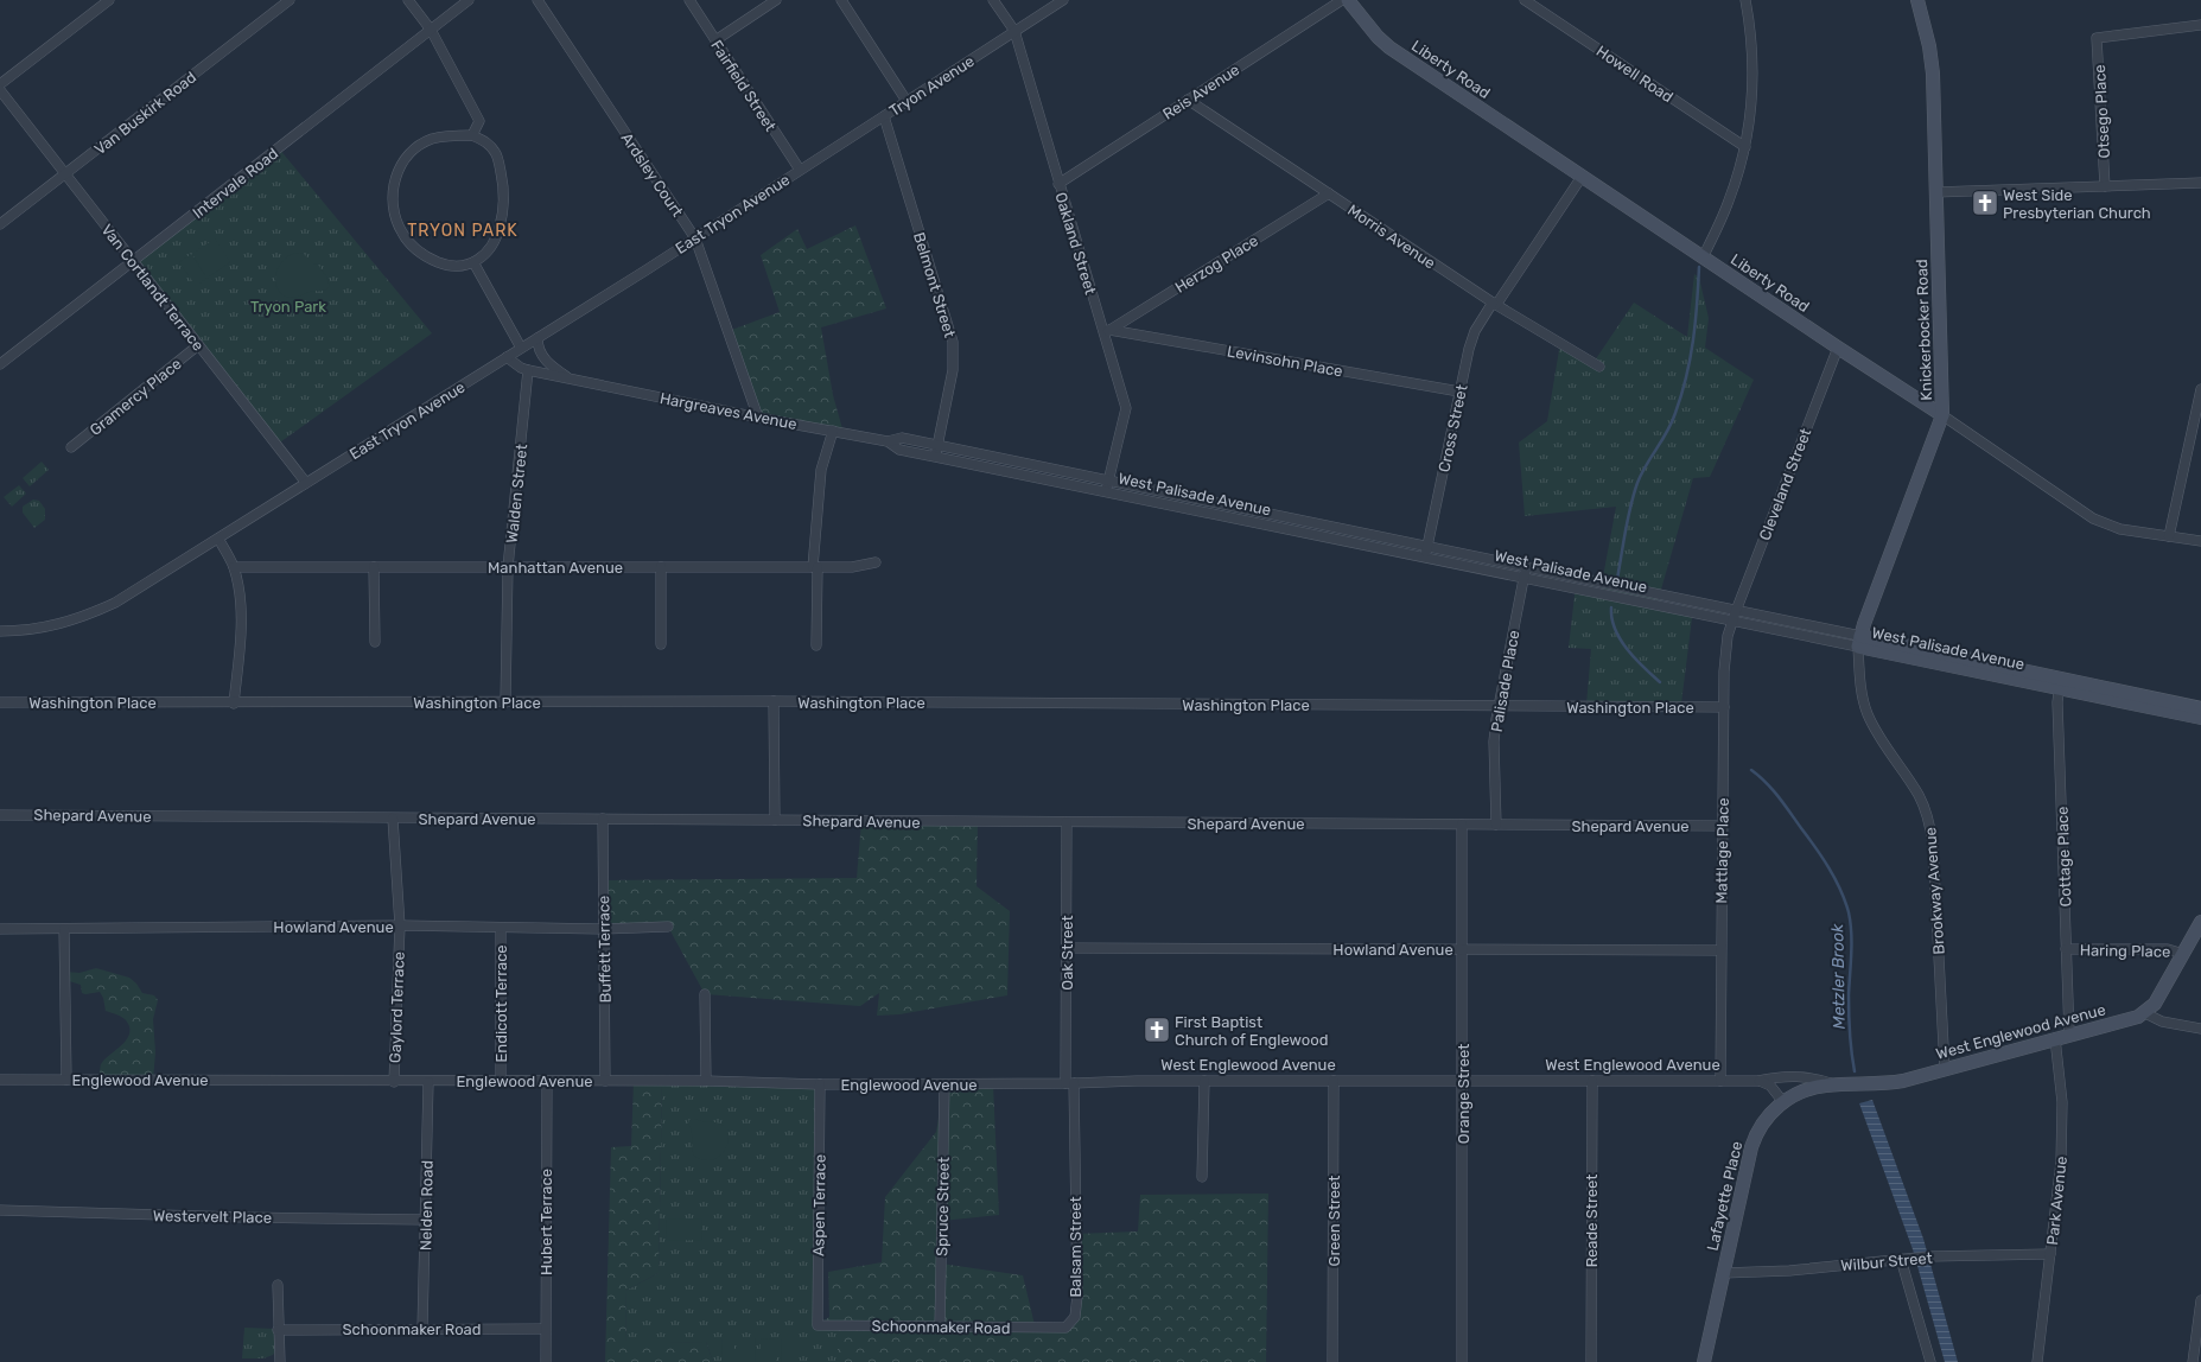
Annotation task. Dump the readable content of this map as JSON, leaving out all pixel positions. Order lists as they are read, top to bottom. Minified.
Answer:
{"streets":{"main road":["Liberty Road","Knickerbocker Road","West Palisade Avenue","West Englewood Avenue","Lafayette Place"],"street":["Howell Road","Fairfield Street","Tryon Avenue","Reis Avenue","Otsego Place","Van Buskirk Road","Ardsley Court","Intervale Road","East Tryon Avenue","Morris Avenue","Oakland Street","Herzog Place","Belmont Street","Van Cortlandt Terrace","Levinsohn Place","Gramercy Place","Hargreaves Avenue","Cross Street","Cleveland Street","Walden Street","Manhattan Avenue","Palisade Place","Washington Place","Shepard Avenue","Mattlage Place","Cottage Place","Brookway Avenue","Howland Avenue","Buffett Terrace","Haring Place","Oak Street","Endicott Terrace","Gaylord Terrace","Englewood Avenue","Orange Street","Park Avenue","Nelden Road","Aspen Terrace","Spruce Street","Westervelt Place","Green Street","Reade Street","Hubert Terrace","Balsam Street","Wilbur Street","Schoonmaker Road"]},"crossings":[["Liberty Road","Knickerbocker Road"],["Liberty Road","Cross Street"],["Liberty Road","Cleveland Street"],["Fairfield Street","Tryon Avenue"],["Fairfield Street","East Tryon Avenue"],["Tryon Avenue","East Tryon Avenue"],["Tryon Avenue","Oakland Street"],["Tryon Avenue","Belmont Street"],["Reis Avenue","Morris Avenue"],["Reis Avenue","Oakland Street"],["Van Buskirk Road","Van Cortlandt Terrace"],["Ardsley Court","East Tryon Avenue"],["Ardsley Court","Hargreaves Avenue"],["Intervale Road","Van Cortlandt Terrace"],["East Tryon Avenue","Van Cortlandt Terrace"],["East Tryon Avenue","Hargreaves Avenue"],["Morris Avenue","Herzog Place"],["Morris Avenue","Cross Street"],["Oakland Street","Herzog Place"],["Oakland Street","Levinsohn Place"],["Oakland Street","West Palisade Avenue"],["Herzog Place","Levinsohn Place"],["Belmont Street","Hargreaves Avenue"],["Belmont Street","West Palisade Avenue"],["Van Cortlandt Terrace","Gramercy Place"],["Knickerbocker Road","West Palisade Avenue"],["Knickerbocker Road","Brookway Avenue"],["Levinsohn Place","Cross Street"],["Hargreaves Avenue","Walden Street"],["Hargreaves Avenue","West Palisade Avenue"],["Cross Street","West Palisade Avenue"],["Cleveland Street","West Palisade Avenue"],["Cleveland Street","Mattlage Place"],["Walden Street","Manhattan Avenue"],["Walden Street","Washington Place"],["West Palisade Avenue","Palisade Place"],["West Palisade Avenue","Mattlage Place"],["West Palisade Avenue","Cottage Place"],["West Palisade Avenue","Brookway Avenue"],["Palisade Place","Washington Place"],["Palisade Place","Shepard Avenue"],["Washington Place","Mattlage Place"],["Shepard Avenue","Mattlage Place"],["Shepard Avenue","Buffett Terrace"],["Shepard Avenue","Oak Street"],["Shepard Avenue","Gaylord Terrace"],["Shepard Avenue","Orange Street"],["Mattlage Place","Howland Avenue"],["Mattlage Place","West Englewood Avenue"],["Cottage Place","Haring Place"],["Cottage Place","West Englewood Avenue"],["Brookway Avenue","West Englewood Avenue"],["Howland Avenue","Buffett Terrace"],["Howland Avenue","Oak Street"],["Howland Avenue","Endicott Terrace"],["Howland Avenue","Gaylord Terrace"],["Howland Avenue","Orange Street"],["Buffett Terrace","Englewood Avenue"],["Oak Street","West Englewood Avenue"],["Oak Street","Balsam Street"],["Endicott Terrace","Englewood Avenue"],["Gaylord Terrace","Englewood Avenue"],["West Englewood Avenue","Englewood Avenue"],["West Englewood Avenue","Orange Street"],["West Englewood Avenue","Lafayette Place"],["West Englewood Avenue","Park Avenue"],["West Englewood Avenue","Green Street"],["West Englewood Avenue","Reade Street"],["Englewood Avenue","Nelden Road"],["Englewood Avenue","Aspen Terrace"],["Englewood Avenue","Spruce Street"],["Englewood Avenue","Hubert Terrace"],["Lafayette Place","Wilbur Street"],["Park Avenue","Wilbur Street"],["Nelden Road","Westervelt Place"],["Nelden Road","Schoonmaker Road"],["Aspen Terrace","Schoonmaker Road"],["Spruce Street","Schoonmaker Road"],["Hubert Terrace","Schoonmaker Road"],["Balsam Street","Schoonmaker Road"]],"districts":["TRYON PARK"],"water":["Metzler Brook"],"parks":["Tryon Park"],"places":{"church":["West Side Presbyterian Church","First Baptist Church of Englewood"]}}
